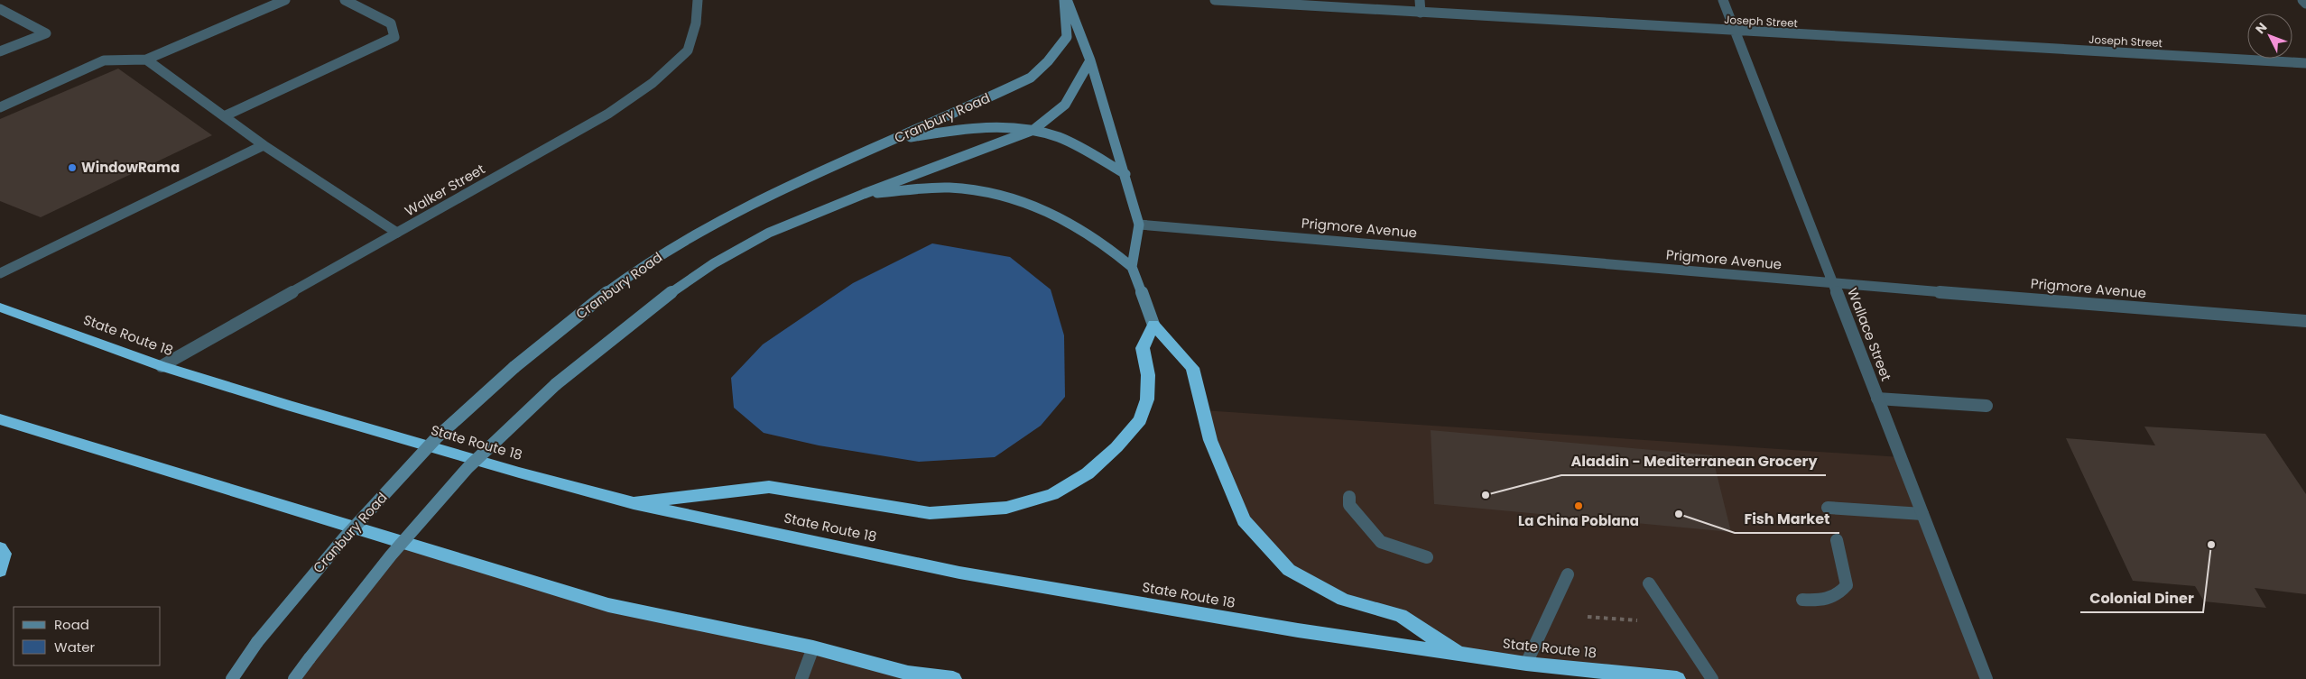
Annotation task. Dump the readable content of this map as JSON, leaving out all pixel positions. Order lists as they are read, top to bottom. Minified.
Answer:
{"streets":{"highway":["State Route 18"],"main road":["Cranbury Road"],"street":["Joseph Street","Walker Street","Prigmore Avenue","Wallace Street"]},"crossings":[["Joseph Street","Wallace Street"],["Cranbury Road","Prigmore Avenue"],["Walker Street","State Route 18"],["Prigmore Avenue","Wallace Street"]],"places":["WindowRama","Aladdin - Mediterranean Grocery","La China Poblana","Fish Market","Colonial Diner"],"legend":["Road","Water"],"north":"top left"}
